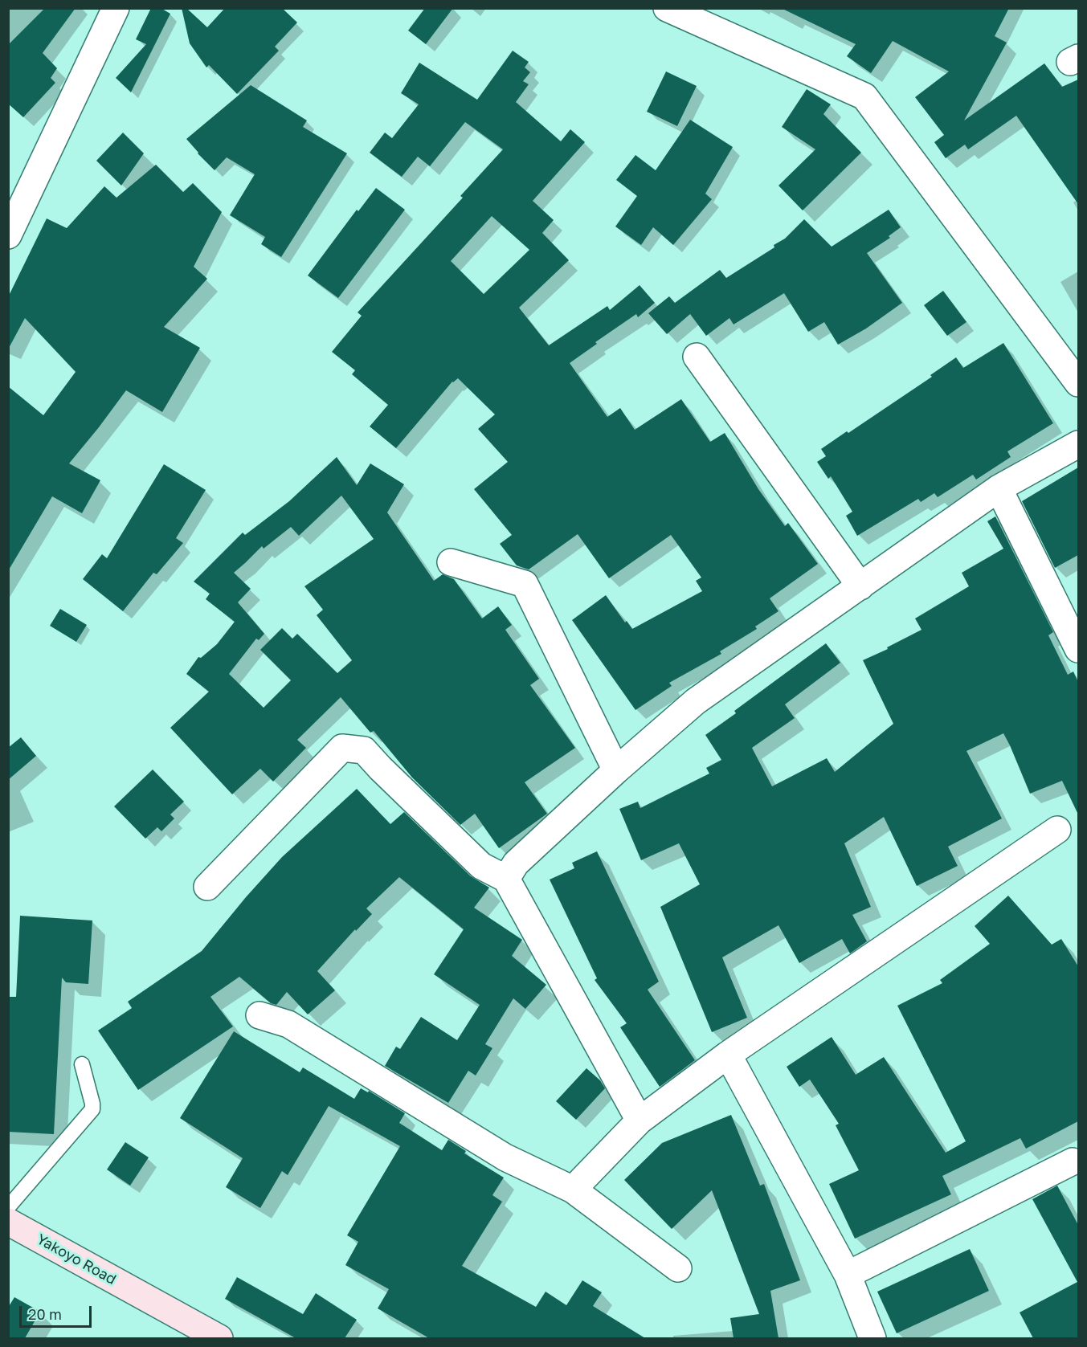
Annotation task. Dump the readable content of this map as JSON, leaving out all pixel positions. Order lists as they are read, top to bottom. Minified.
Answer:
{"streets":{"main road":["Yakoyo Road"]},"scale_bar":"20 m"}
